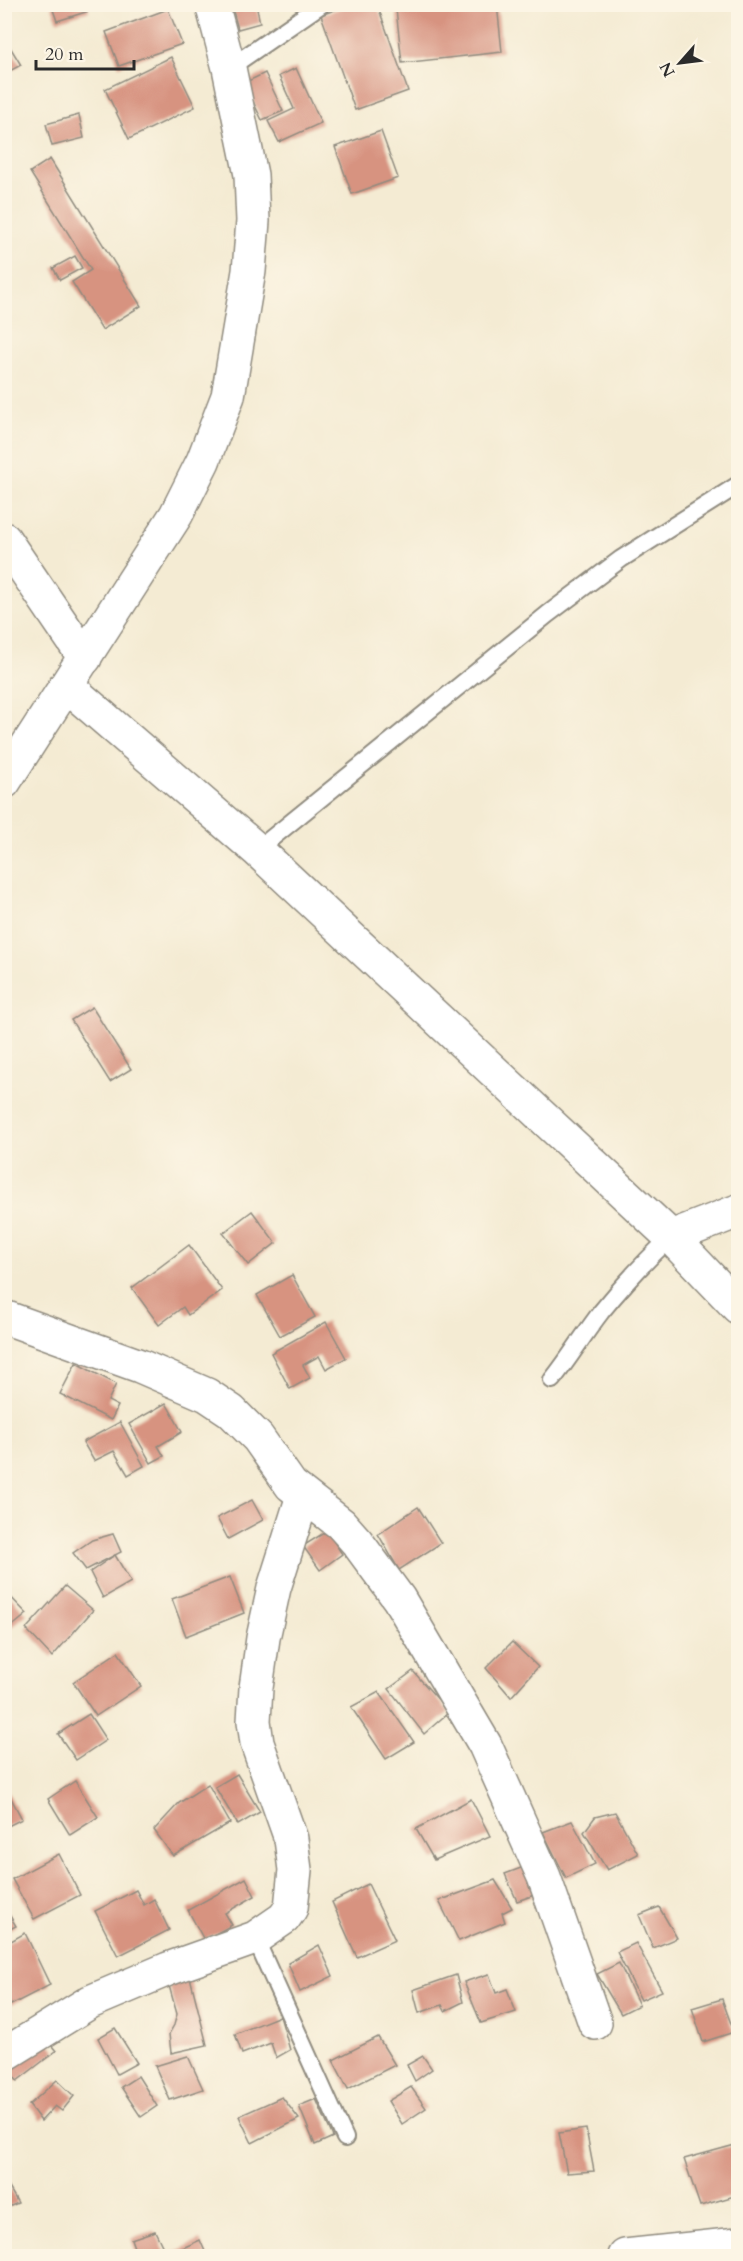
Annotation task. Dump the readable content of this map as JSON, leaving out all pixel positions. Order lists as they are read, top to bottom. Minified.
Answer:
{"scale_bar":"20 m","north":"bottom left"}
